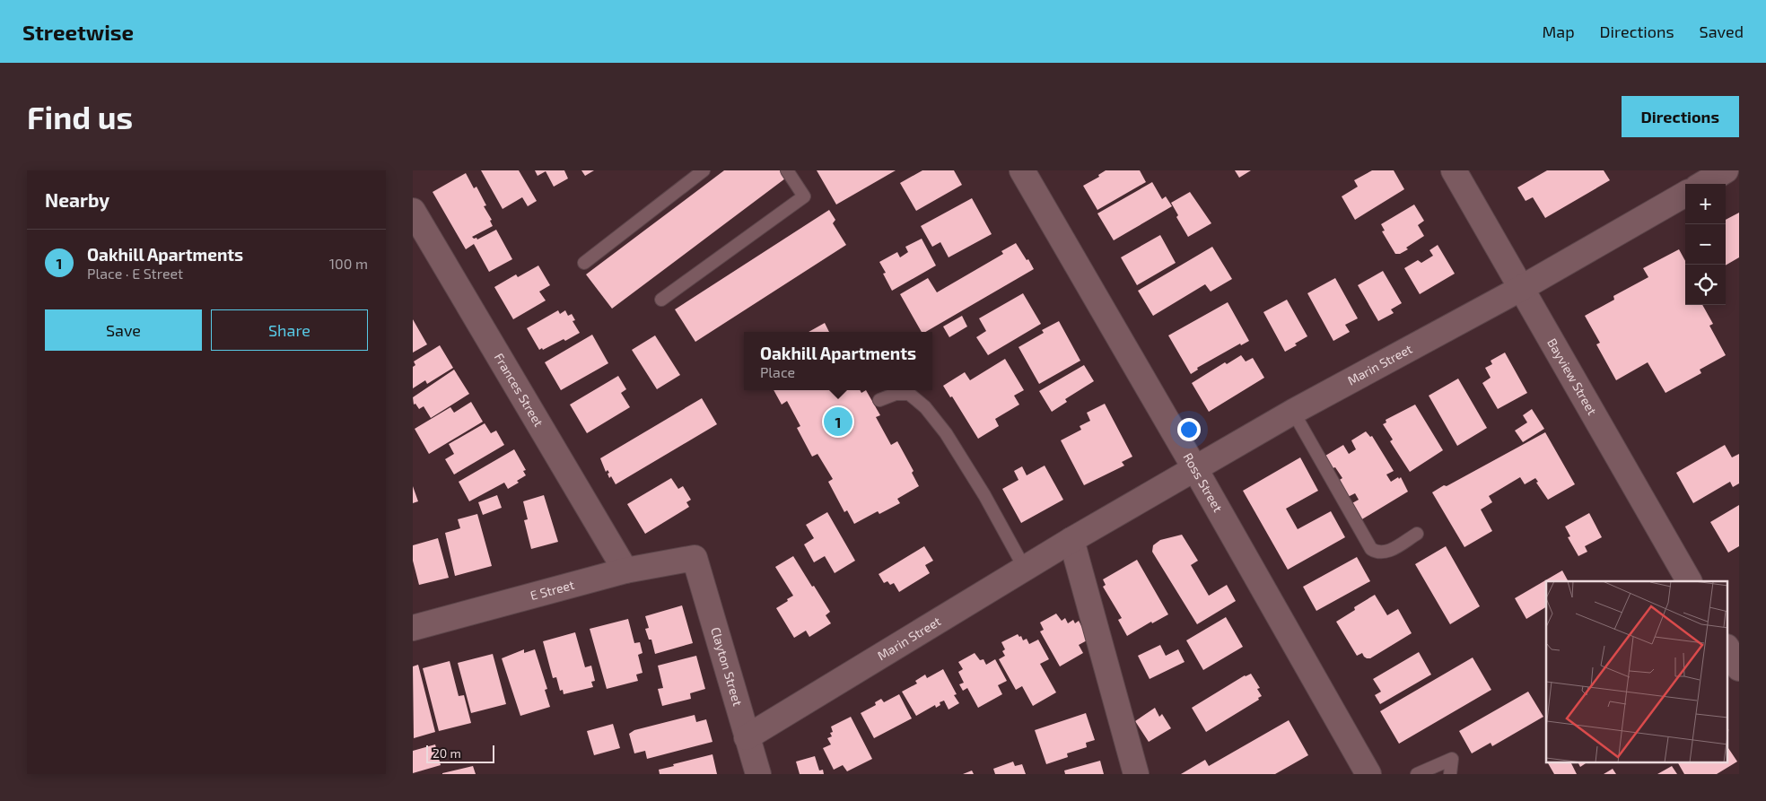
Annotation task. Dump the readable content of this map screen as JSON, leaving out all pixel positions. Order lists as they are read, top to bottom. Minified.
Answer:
{"streets":{"street":["Marin Street","Bayview Street","Frances Street","Ross Street","E Street","Clayton Street"]},"crossings":[["Marin Street","Bayview Street"],["Marin Street","Ross Street"],["Marin Street","Clayton Street"],["Frances Street","E Street"],["E Street","Clayton Street"]],"scale_bar":"20 m","page":{"header":"Streetwise","nav":["Map","Directions","Saved"],"buttons":["Directions",["Save","Share"]],"title":"Find us","heading":"Nearby","map_buttons":["+","−"],"list":[{"mark":"1","name":"Oakhill Apartments","note":"Place · E Street","value":"100 m"}],"popup":["Oakhill Apartments","Place"],"pins":"1","scale":"20 m"}}
